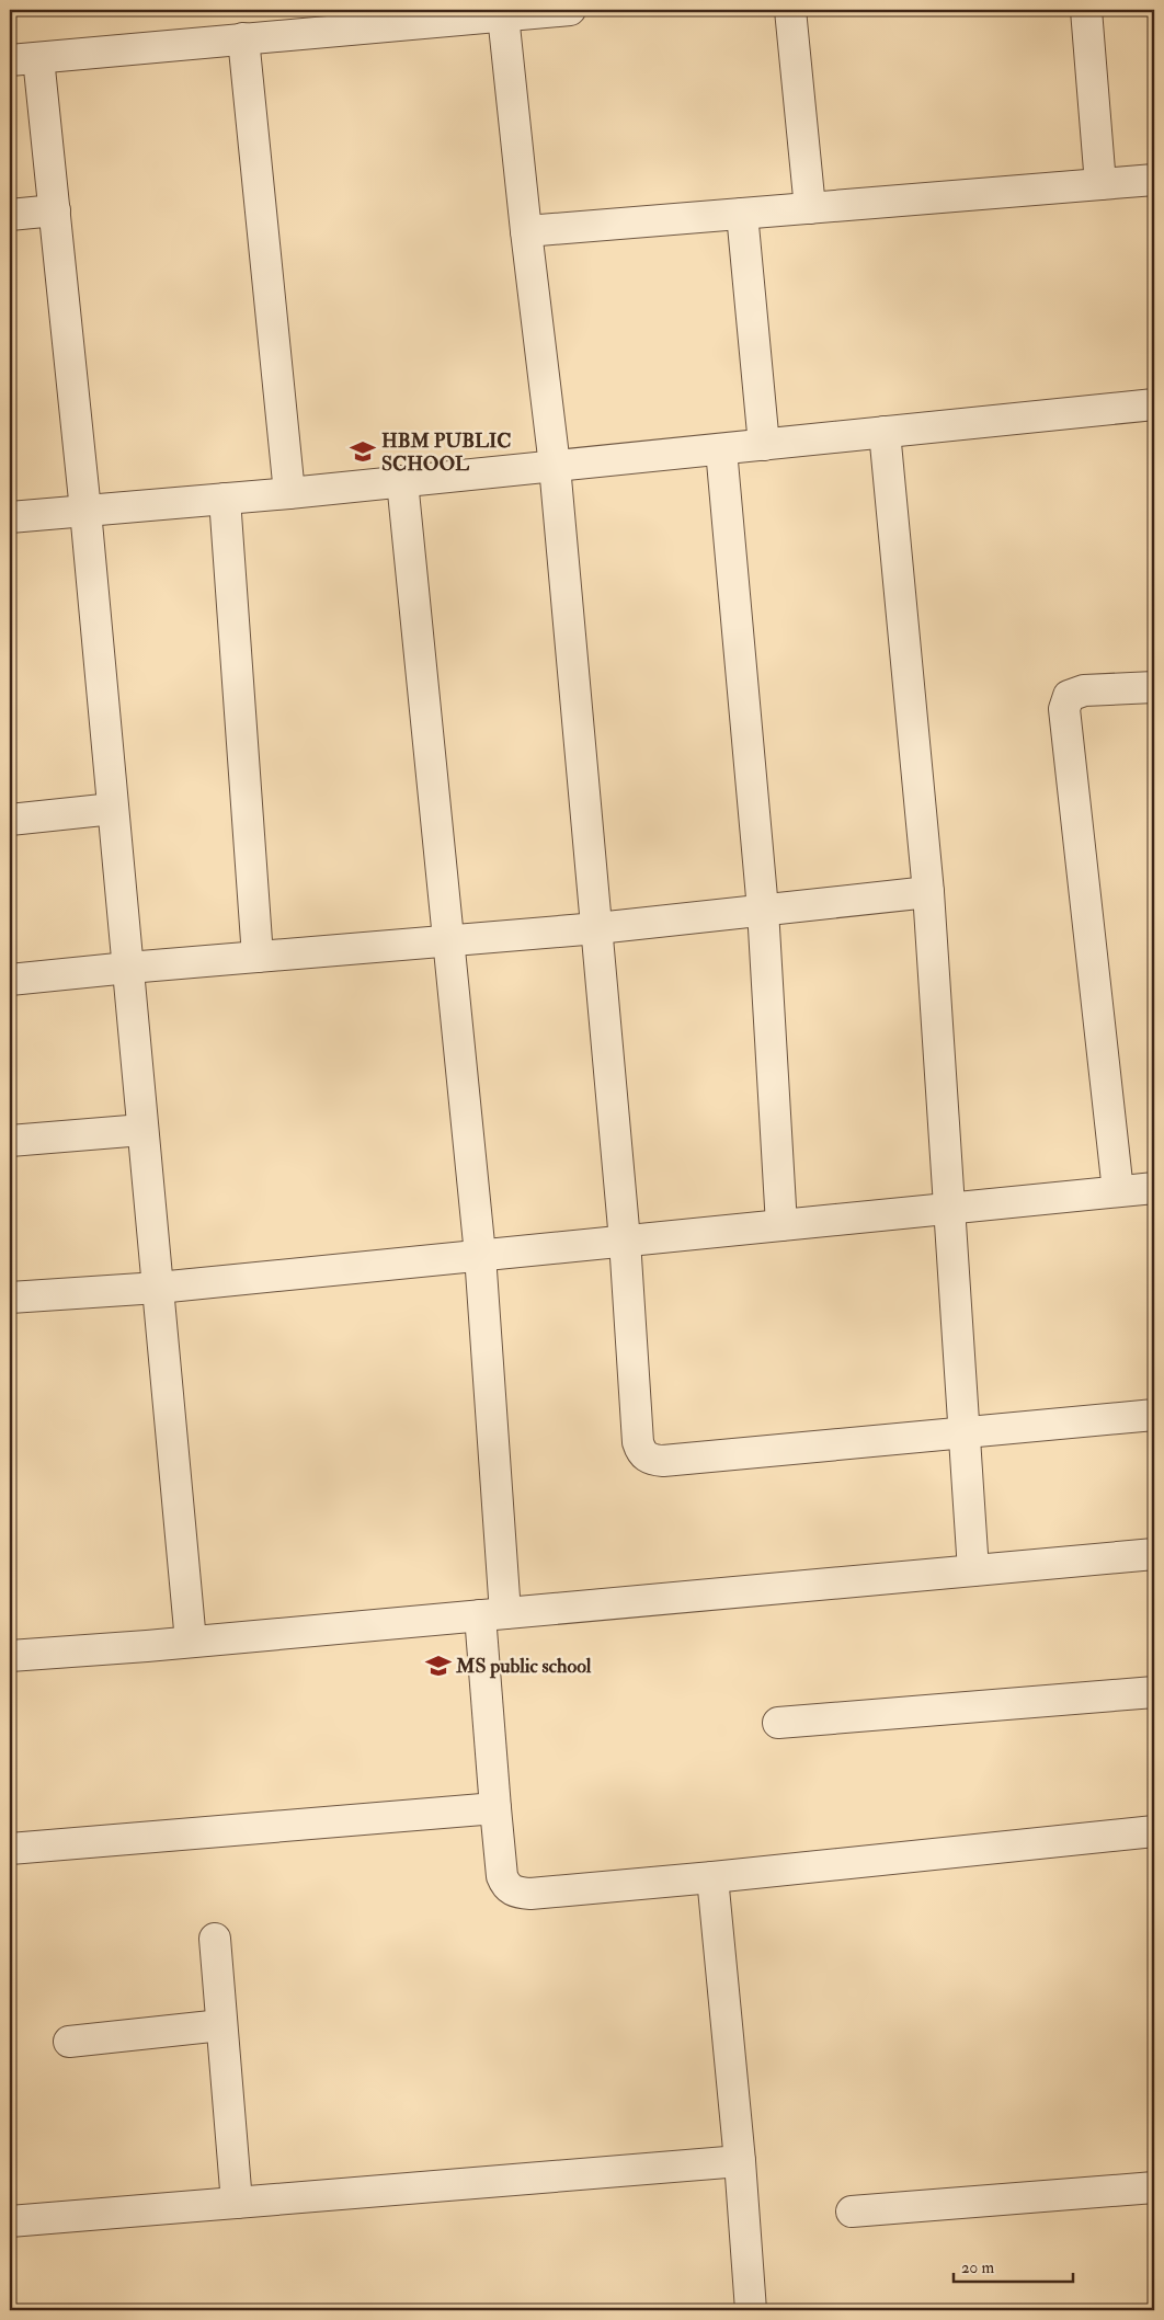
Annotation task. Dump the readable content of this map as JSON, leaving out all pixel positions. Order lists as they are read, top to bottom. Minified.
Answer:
{"places":{"school or university":["HBM PUBLIC SCHOOL","MS public school"]},"scale_bar":"20 m"}
